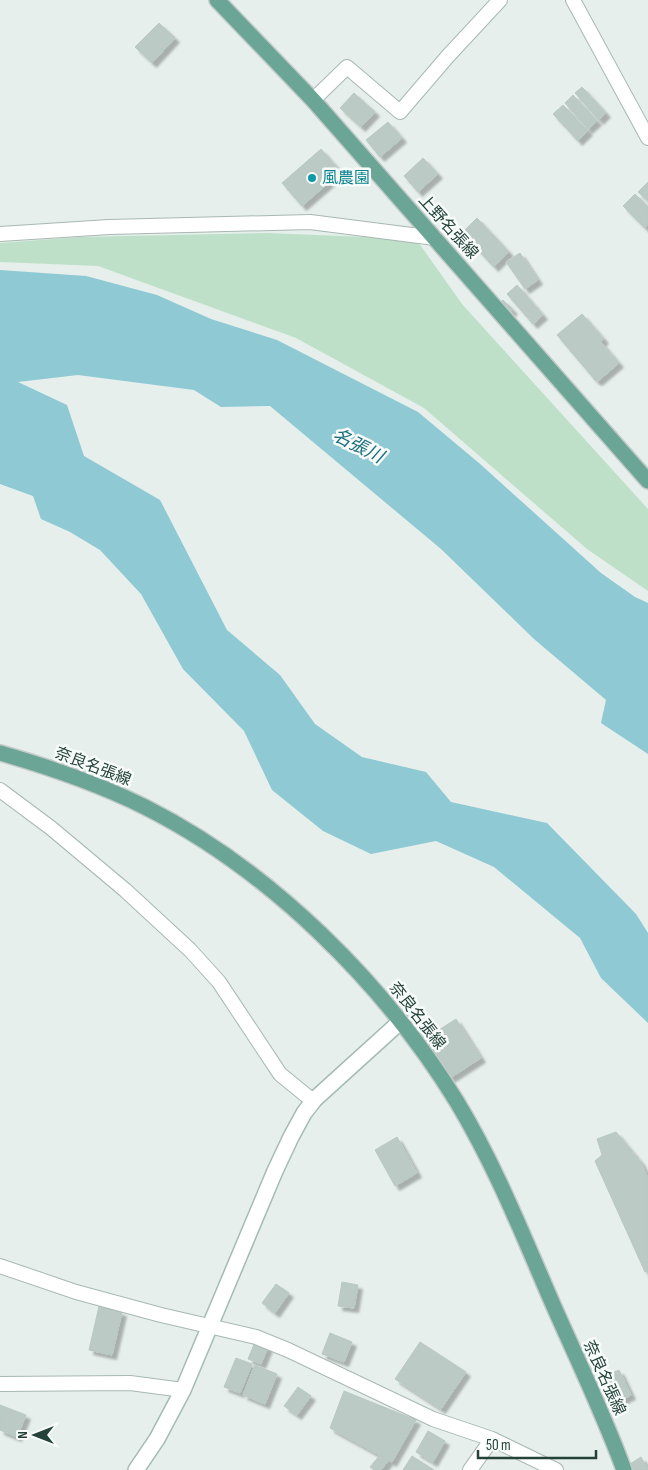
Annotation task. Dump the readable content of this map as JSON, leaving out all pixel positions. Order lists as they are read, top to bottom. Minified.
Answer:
{"streets":{"main road":["上野名張線","奈良名張線"]},"water":["名張川"],"places":["風農園"],"scale_bar":"50 m","north":"left"}
